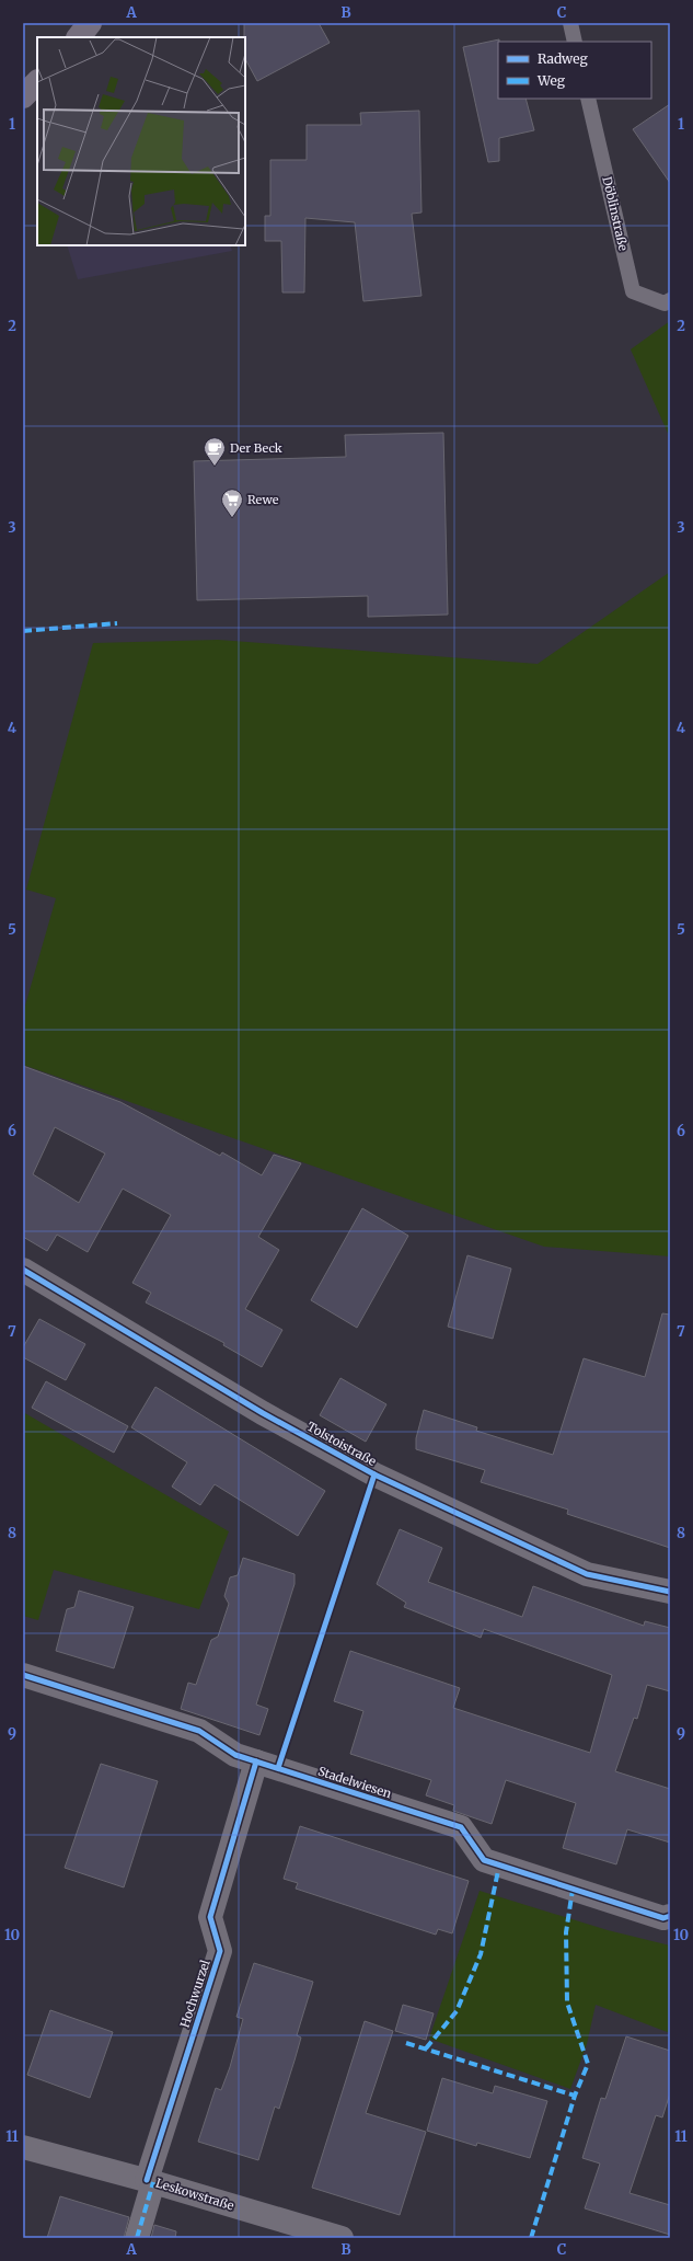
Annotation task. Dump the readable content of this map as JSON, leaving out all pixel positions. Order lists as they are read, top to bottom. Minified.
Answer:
{"streets":{"street":["Tolstoistraße","Stadelwiesen","Hochwurzel","Leskowstraße"],"lane":["Döblinstraße"]},"crossings":[["Stadelwiesen","Hochwurzel"],["Hochwurzel","Leskowstraße"]],"places":{"cafe":["Der Beck"],"supermarket":["Rewe"]},"legend":["Radweg","Weg"],"grid":{"columns":["A","B","C"],"rows":["1","2","3","4","5","6","7","8","9","10","11"]}}
